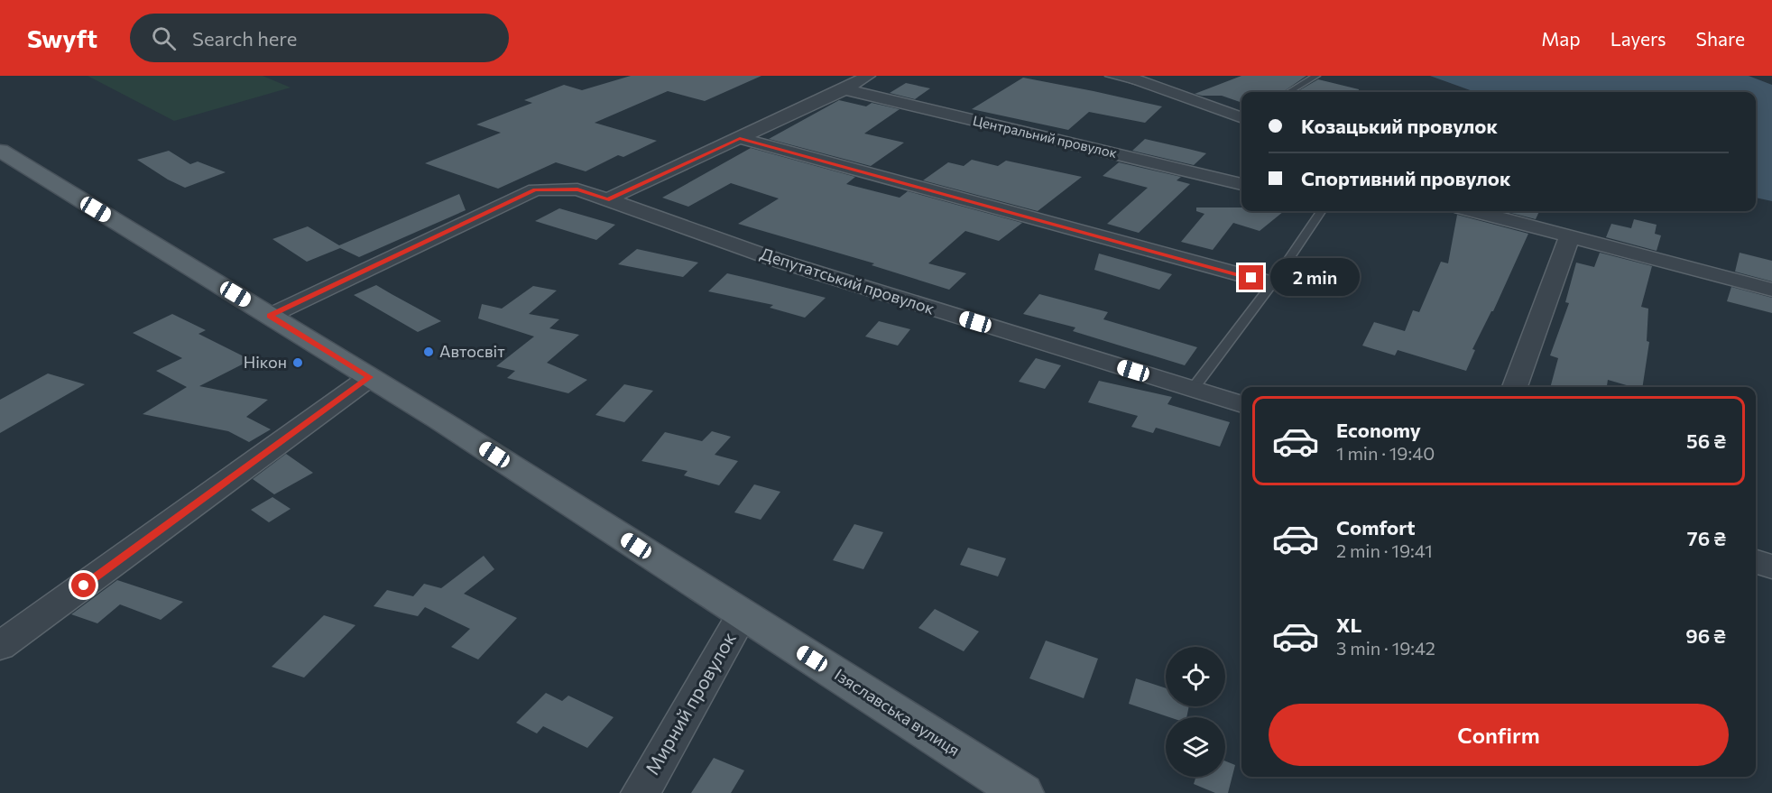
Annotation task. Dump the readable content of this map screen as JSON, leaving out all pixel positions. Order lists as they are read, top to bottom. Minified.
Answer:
{"streets":{"main road":["Ізяславська вулиця"],"street":["Центральний провулок","Депутатський провулок","Мирний провулок"]},"crossings":[["Депутатський провулок","Ізяславська вулиця"],["Мирний провулок","Ізяславська вулиця"]],"places":["Автосвіт","Нікон"],"page":{"header":"Swyft","search":"Search here","nav":["Map","Layers","Share"],"banner":["Козацький провулок","Спортивний провулок"],"bubble":"2 min","list":[{"name":"Economy","note":"1 min · 19:40","value":"56 ₴"},{"name":"Comfort","note":"2 min · 19:41","value":"76 ₴"},{"name":"XL","note":"3 min · 19:42","value":"96 ₴"}],"buttons":"Confirm"}}
